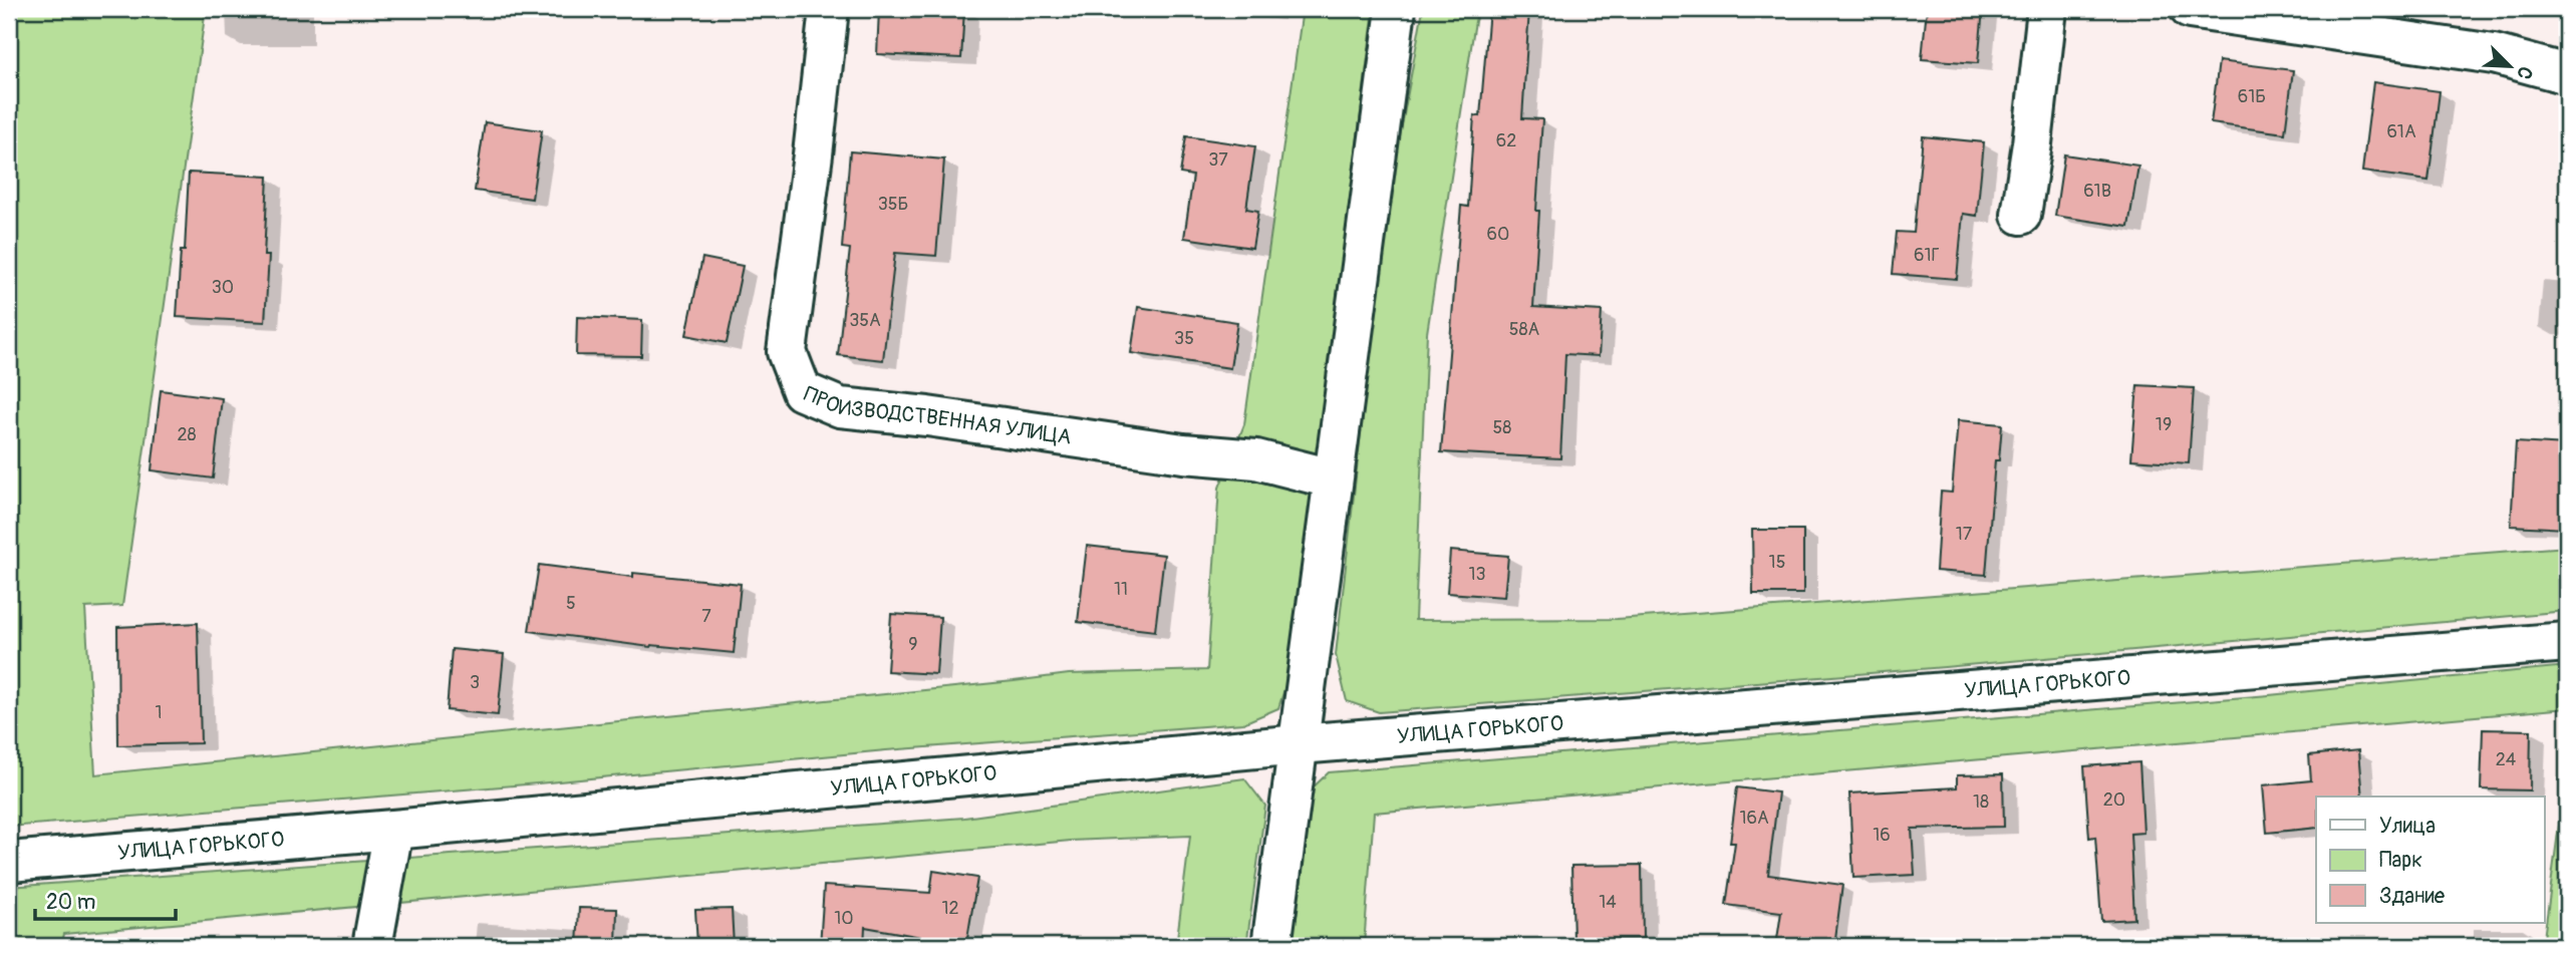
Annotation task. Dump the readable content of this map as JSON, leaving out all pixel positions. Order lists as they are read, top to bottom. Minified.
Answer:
{"streets":{"street":["ПРОИЗВОДСТВЕННАЯ УЛИЦА","УЛИЦА ГОРЬКОГО"]},"house_numbers":["61Б","61А","62","37","61В","35Б","60","61Г","30","35А","58А","35","19","58","28","17","15","13","11","5","7","9","3","1","24","20","18","16А","16","14","12","10"],"legend":["Улица","Парк","Здание"],"scale_bar":"20 m","north":"bottom right"}
